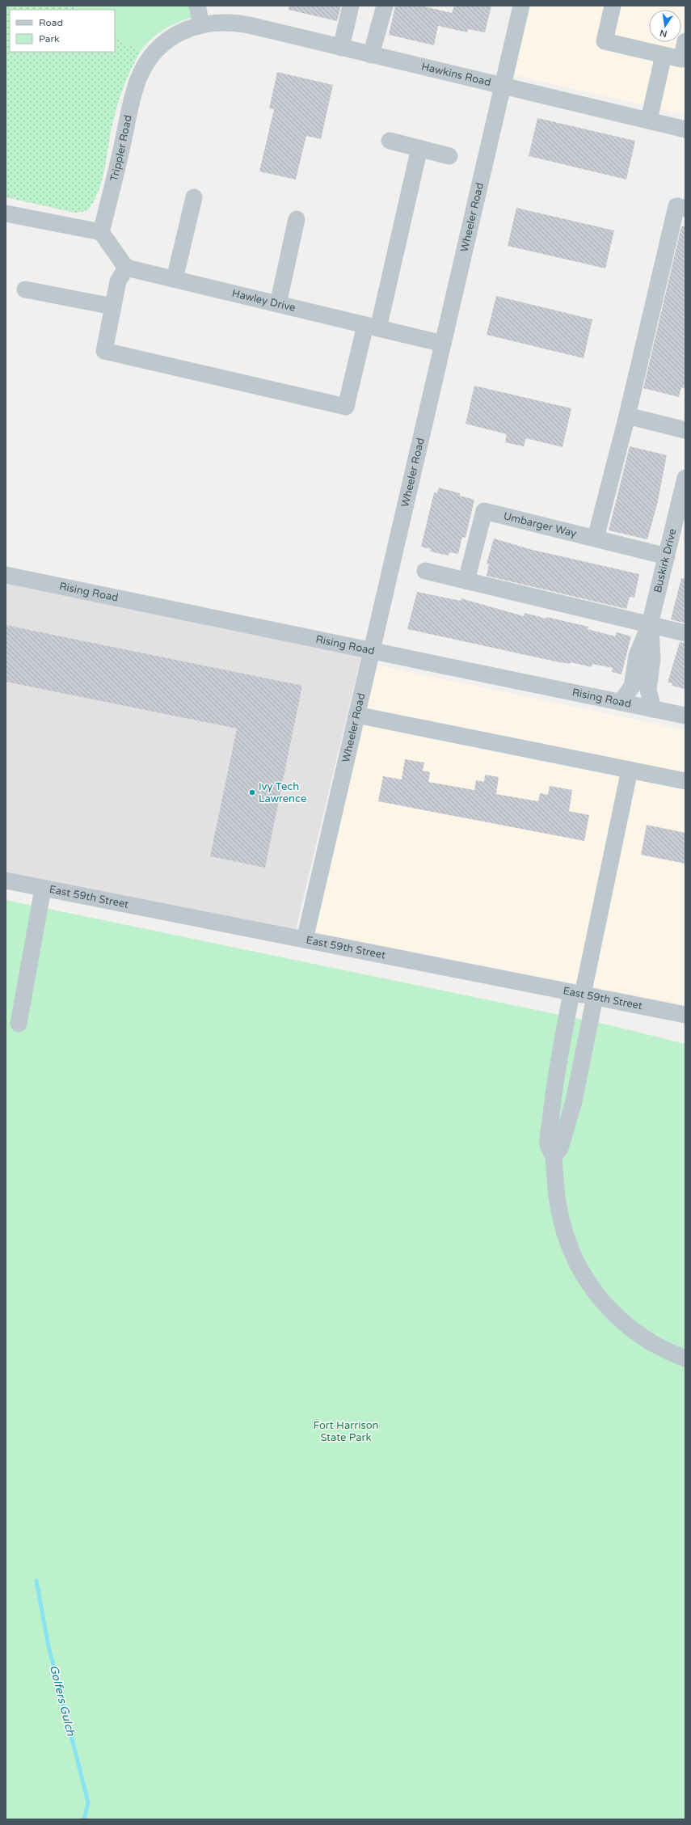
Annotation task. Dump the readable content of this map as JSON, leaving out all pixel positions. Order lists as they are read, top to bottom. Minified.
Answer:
{"streets":{"street":["Hawkins Road","Trippler Road","Wheeler Road","Hawley Drive","Umbarger Way","Buskirk Drive","Rising Road","East 59th Street"]},"crossings":[["Hawkins Road","Trippler Road"],["Hawkins Road","Wheeler Road"],["Wheeler Road","Hawley Drive"],["Wheeler Road","Rising Road"],["Wheeler Road","East 59th Street"],["Umbarger Way","Buskirk Drive"],["Buskirk Drive","Rising Road"]],"water":["Golfers Gulch"],"parks":["Fort Harrison State Park"],"places":["Ivy Tech Lawrence"],"legend":["Road","Park"],"north":"bottom"}
